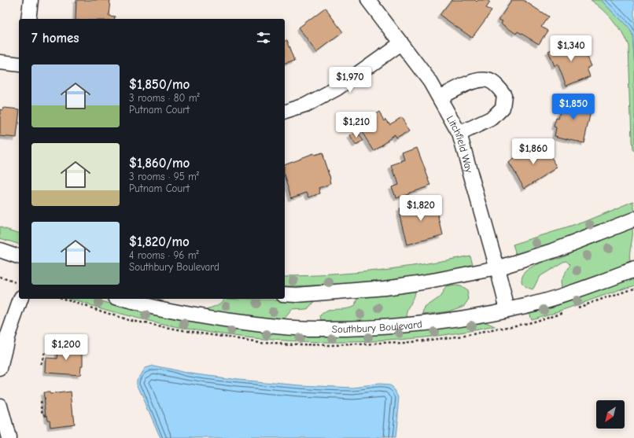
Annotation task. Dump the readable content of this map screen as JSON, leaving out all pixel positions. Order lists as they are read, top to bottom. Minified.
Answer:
{"streets":{"street":["Litchfield Way","Southbury Boulevard"]},"crossings":[["Litchfield Way","Southbury Boulevard"]],"north":"bottom left","page":{"heading":"7 homes","price":["$1,340","$1,970","$1,850","$1,210","$1,860","$1,820","$1,200"],"list":[{"name":"$1,850/mo","note":"3 rooms · 80 m² · Putnam Court"},{"name":"$1,860/mo","note":"3 rooms · 95 m² · Putnam Court"},{"name":"$1,820/mo","note":"4 rooms · 96 m² · Southbury Boulevard"}]}}
